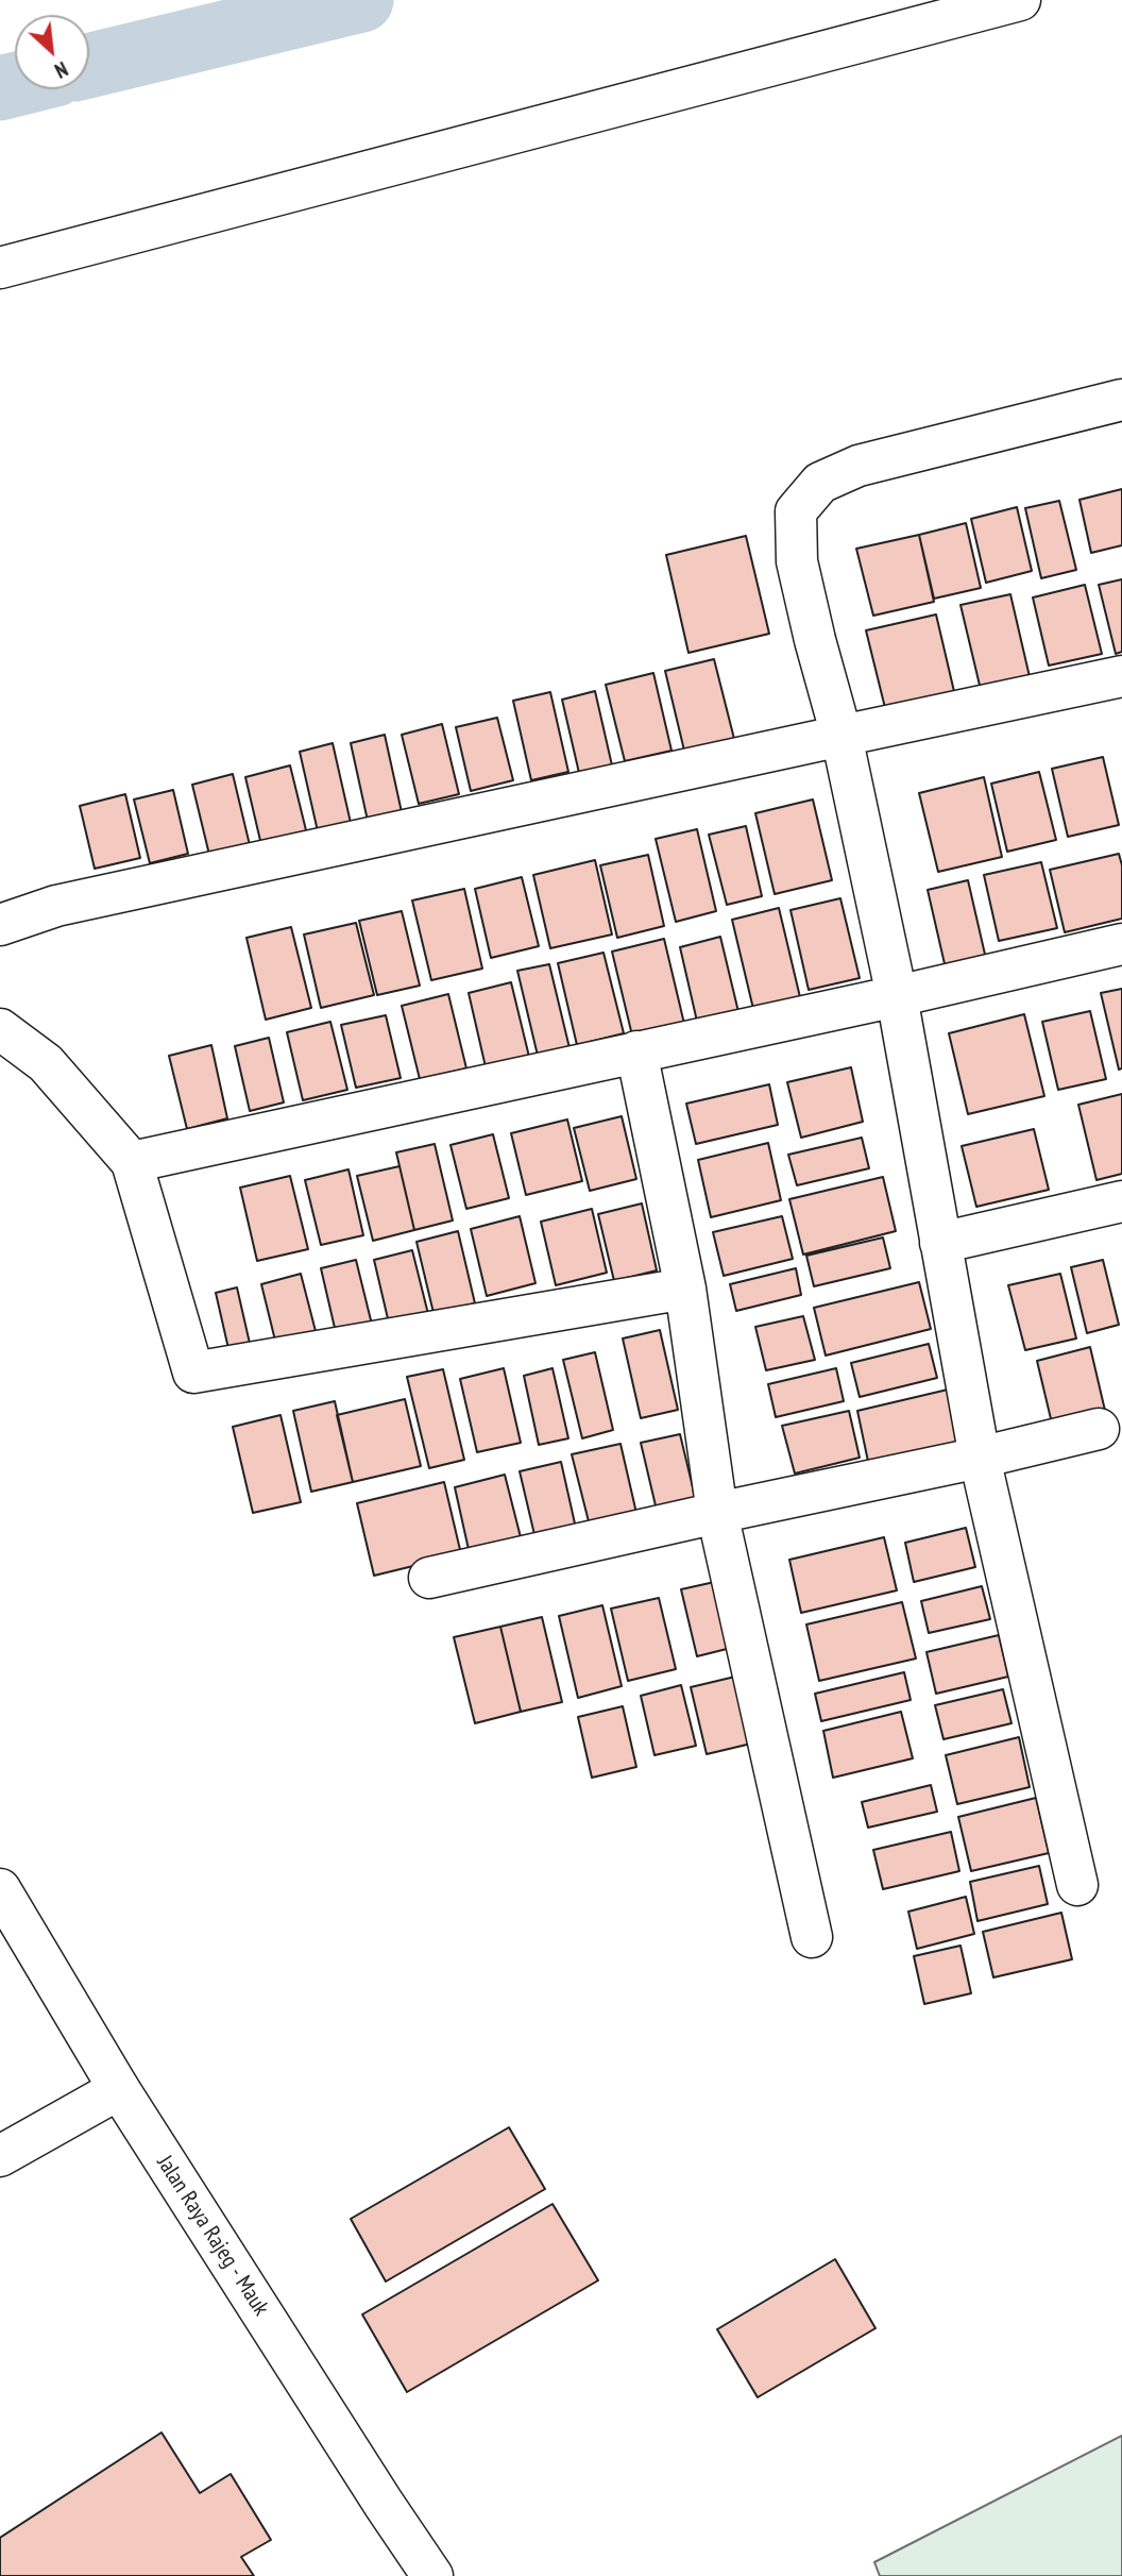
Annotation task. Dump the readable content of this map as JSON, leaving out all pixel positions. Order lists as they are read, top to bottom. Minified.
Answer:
{"streets":{"street":["Jalan Raya Rajeg - Mauk"]},"north":"bottom right"}
